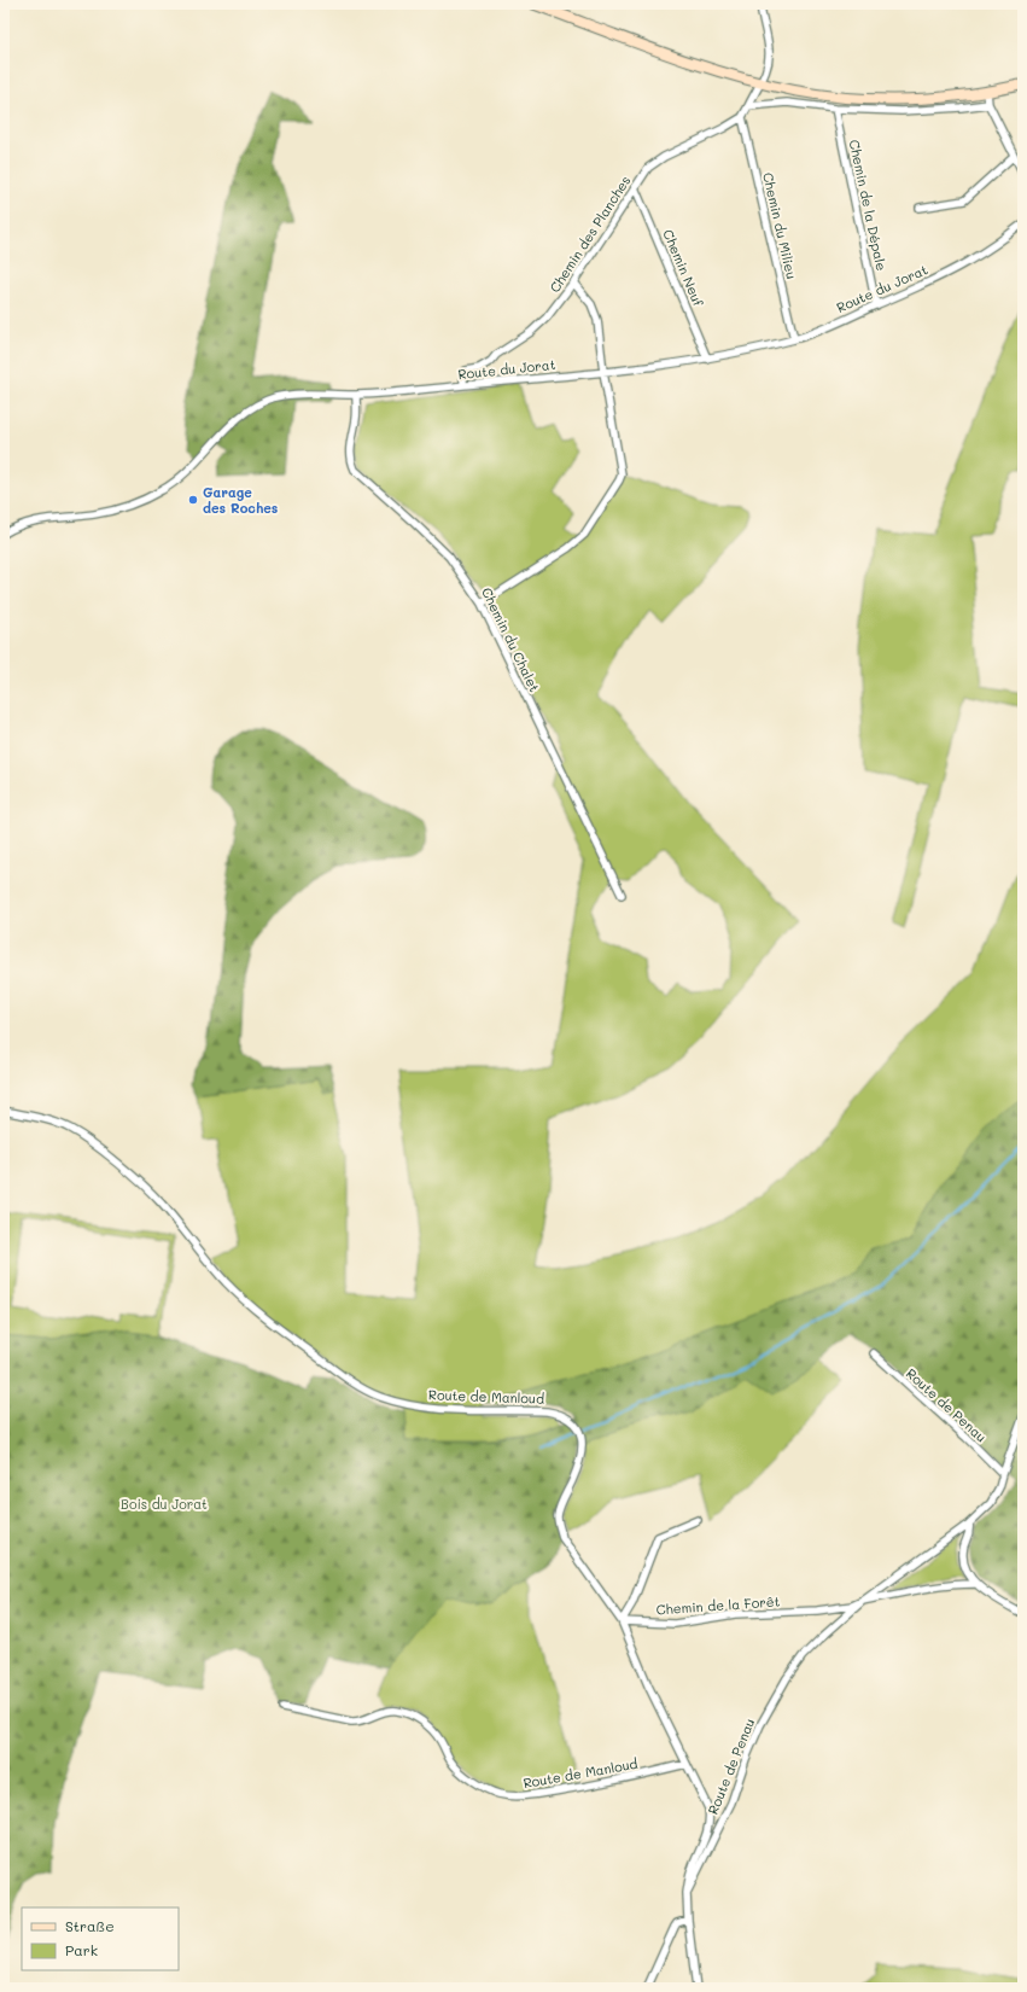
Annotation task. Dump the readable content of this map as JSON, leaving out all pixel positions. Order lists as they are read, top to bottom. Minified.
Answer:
{"streets":{"street":["Chemin de la Dépale","Chemin du Milieu","Chemin des Planches","Chemin Neuf","Route du Jorat","Chemin du Chalet","Route de Manloud","Route de Penau","Chemin de la Forêt"]},"crossings":[["Chemin de la Dépale","Route du Jorat"],["Chemin du Milieu","Chemin des Planches"],["Chemin du Milieu","Route du Jorat"],["Chemin des Planches","Chemin Neuf"],["Chemin des Planches","Route du Jorat"],["Chemin Neuf","Route du Jorat"],["Route du Jorat","Chemin du Chalet"],["Route de Manloud","Route de Penau"],["Route de Manloud","Chemin de la Forêt"],["Route de Penau","Chemin de la Forêt"]],"parks":["Bois du Jorat"],"places":["Garage des Roches"],"legend":["Straße","Park"]}
